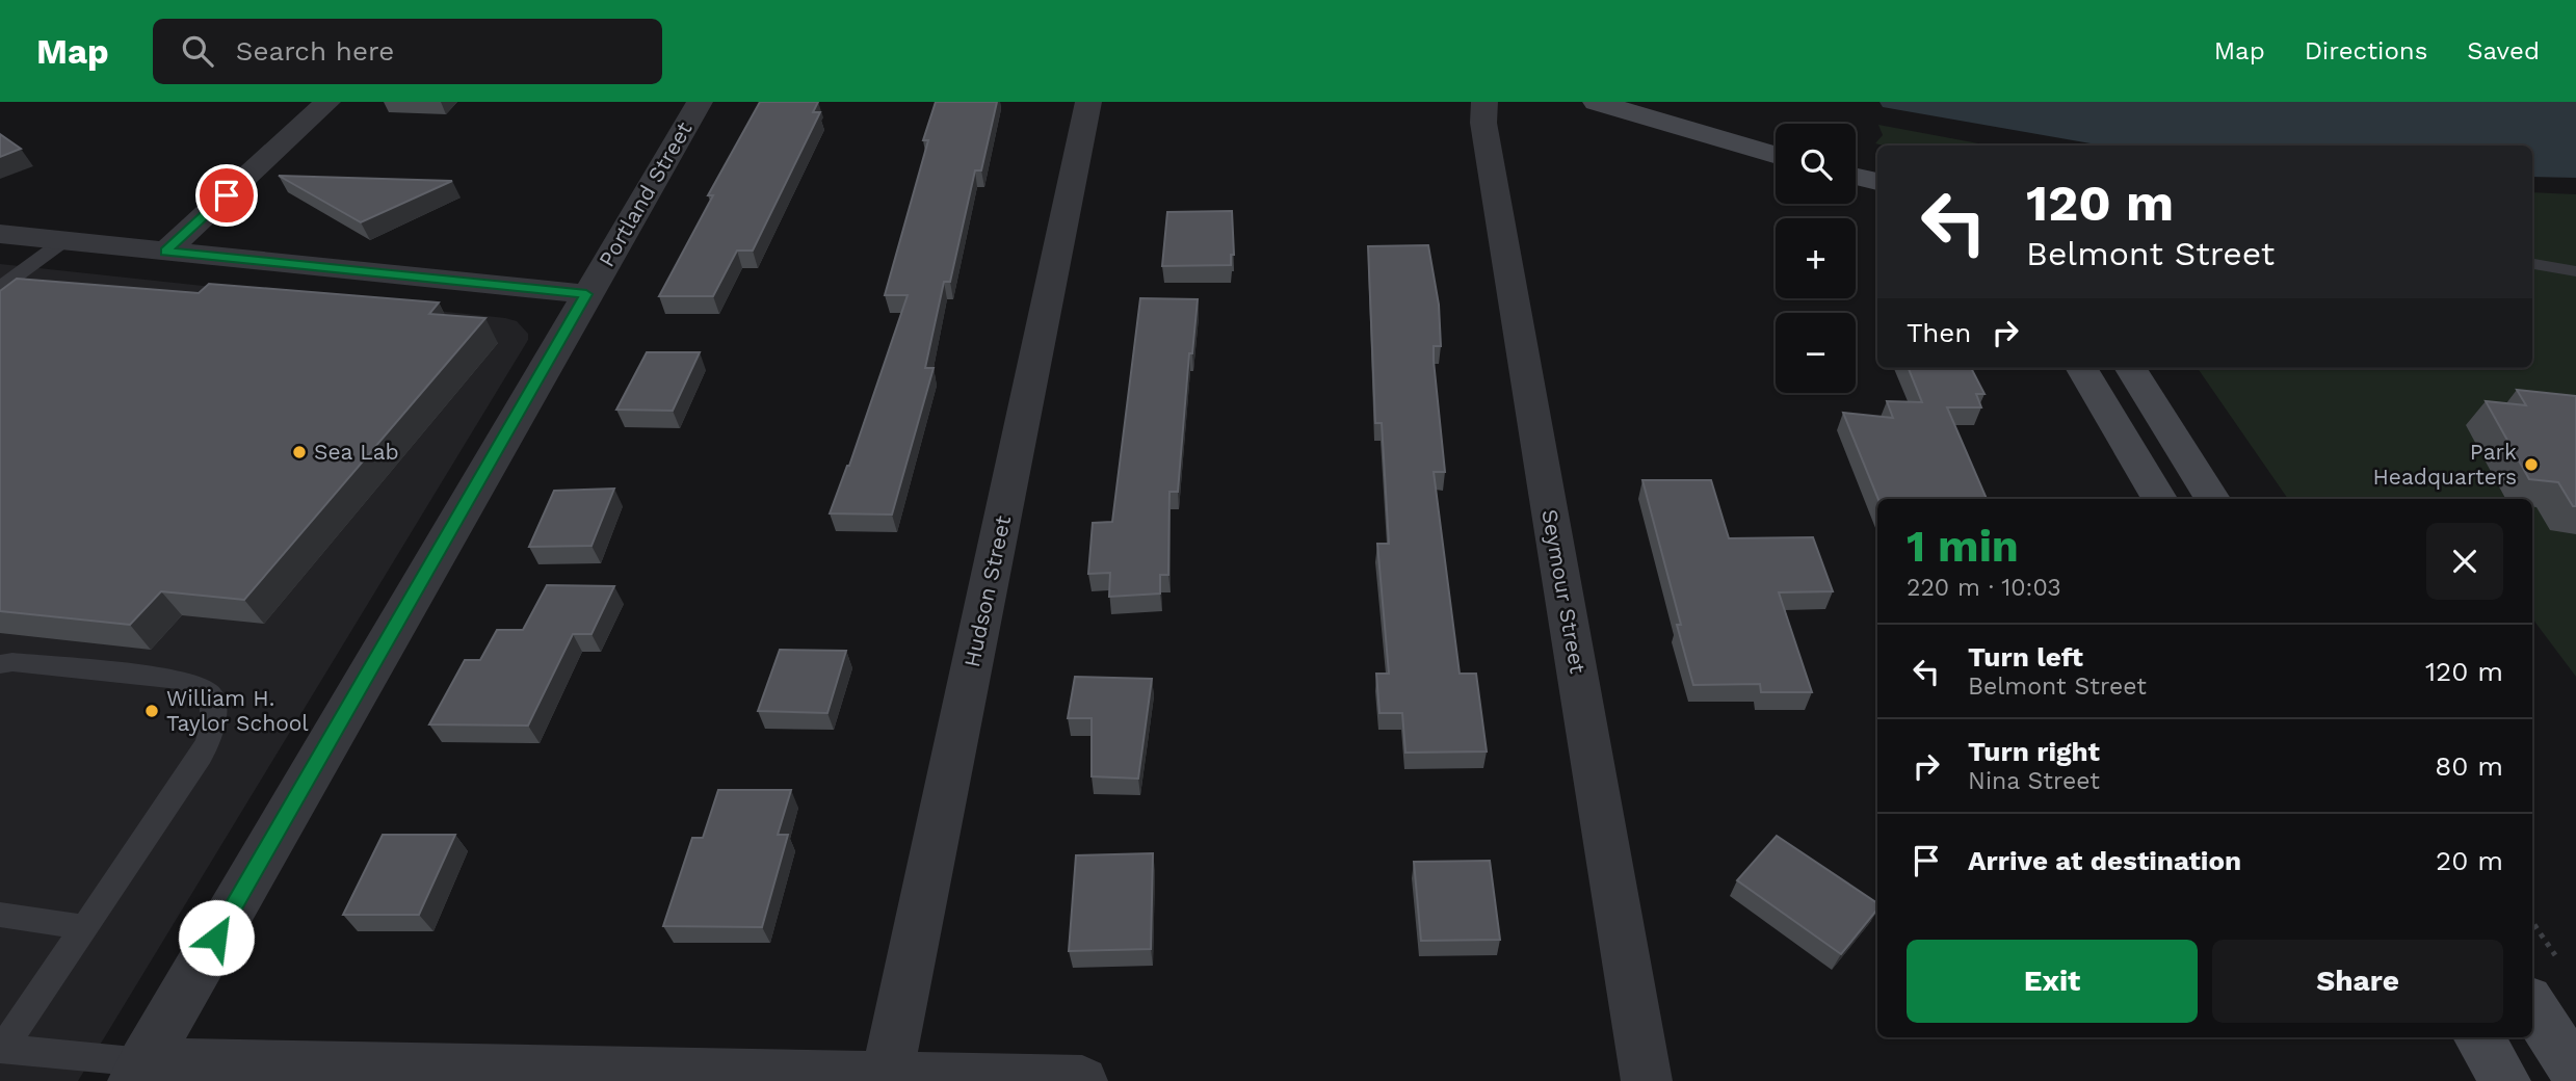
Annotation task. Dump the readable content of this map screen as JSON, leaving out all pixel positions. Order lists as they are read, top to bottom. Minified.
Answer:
{"streets":{"street":["Portland Street","Hudson Street","Seymour Street"]},"places":["Sea Lab","Park Headquarters","William H. Taylor School"],"page":{"header":"Map","search":"Search here","nav":["Map","Directions","Saved"],"map_buttons":["+","−"],"turn":["120 m","Belmont Street"],"then":"Then","heading":["1 min","220 m · 10:03"],"list":[{"name":"Turn left","note":"Belmont Street","value":"120 m"},{"name":"Turn right","note":"Nina Street","value":"80 m"},{"name":"Arrive at destination","value":"20 m"}],"buttons":["Exit","Share"]}}
